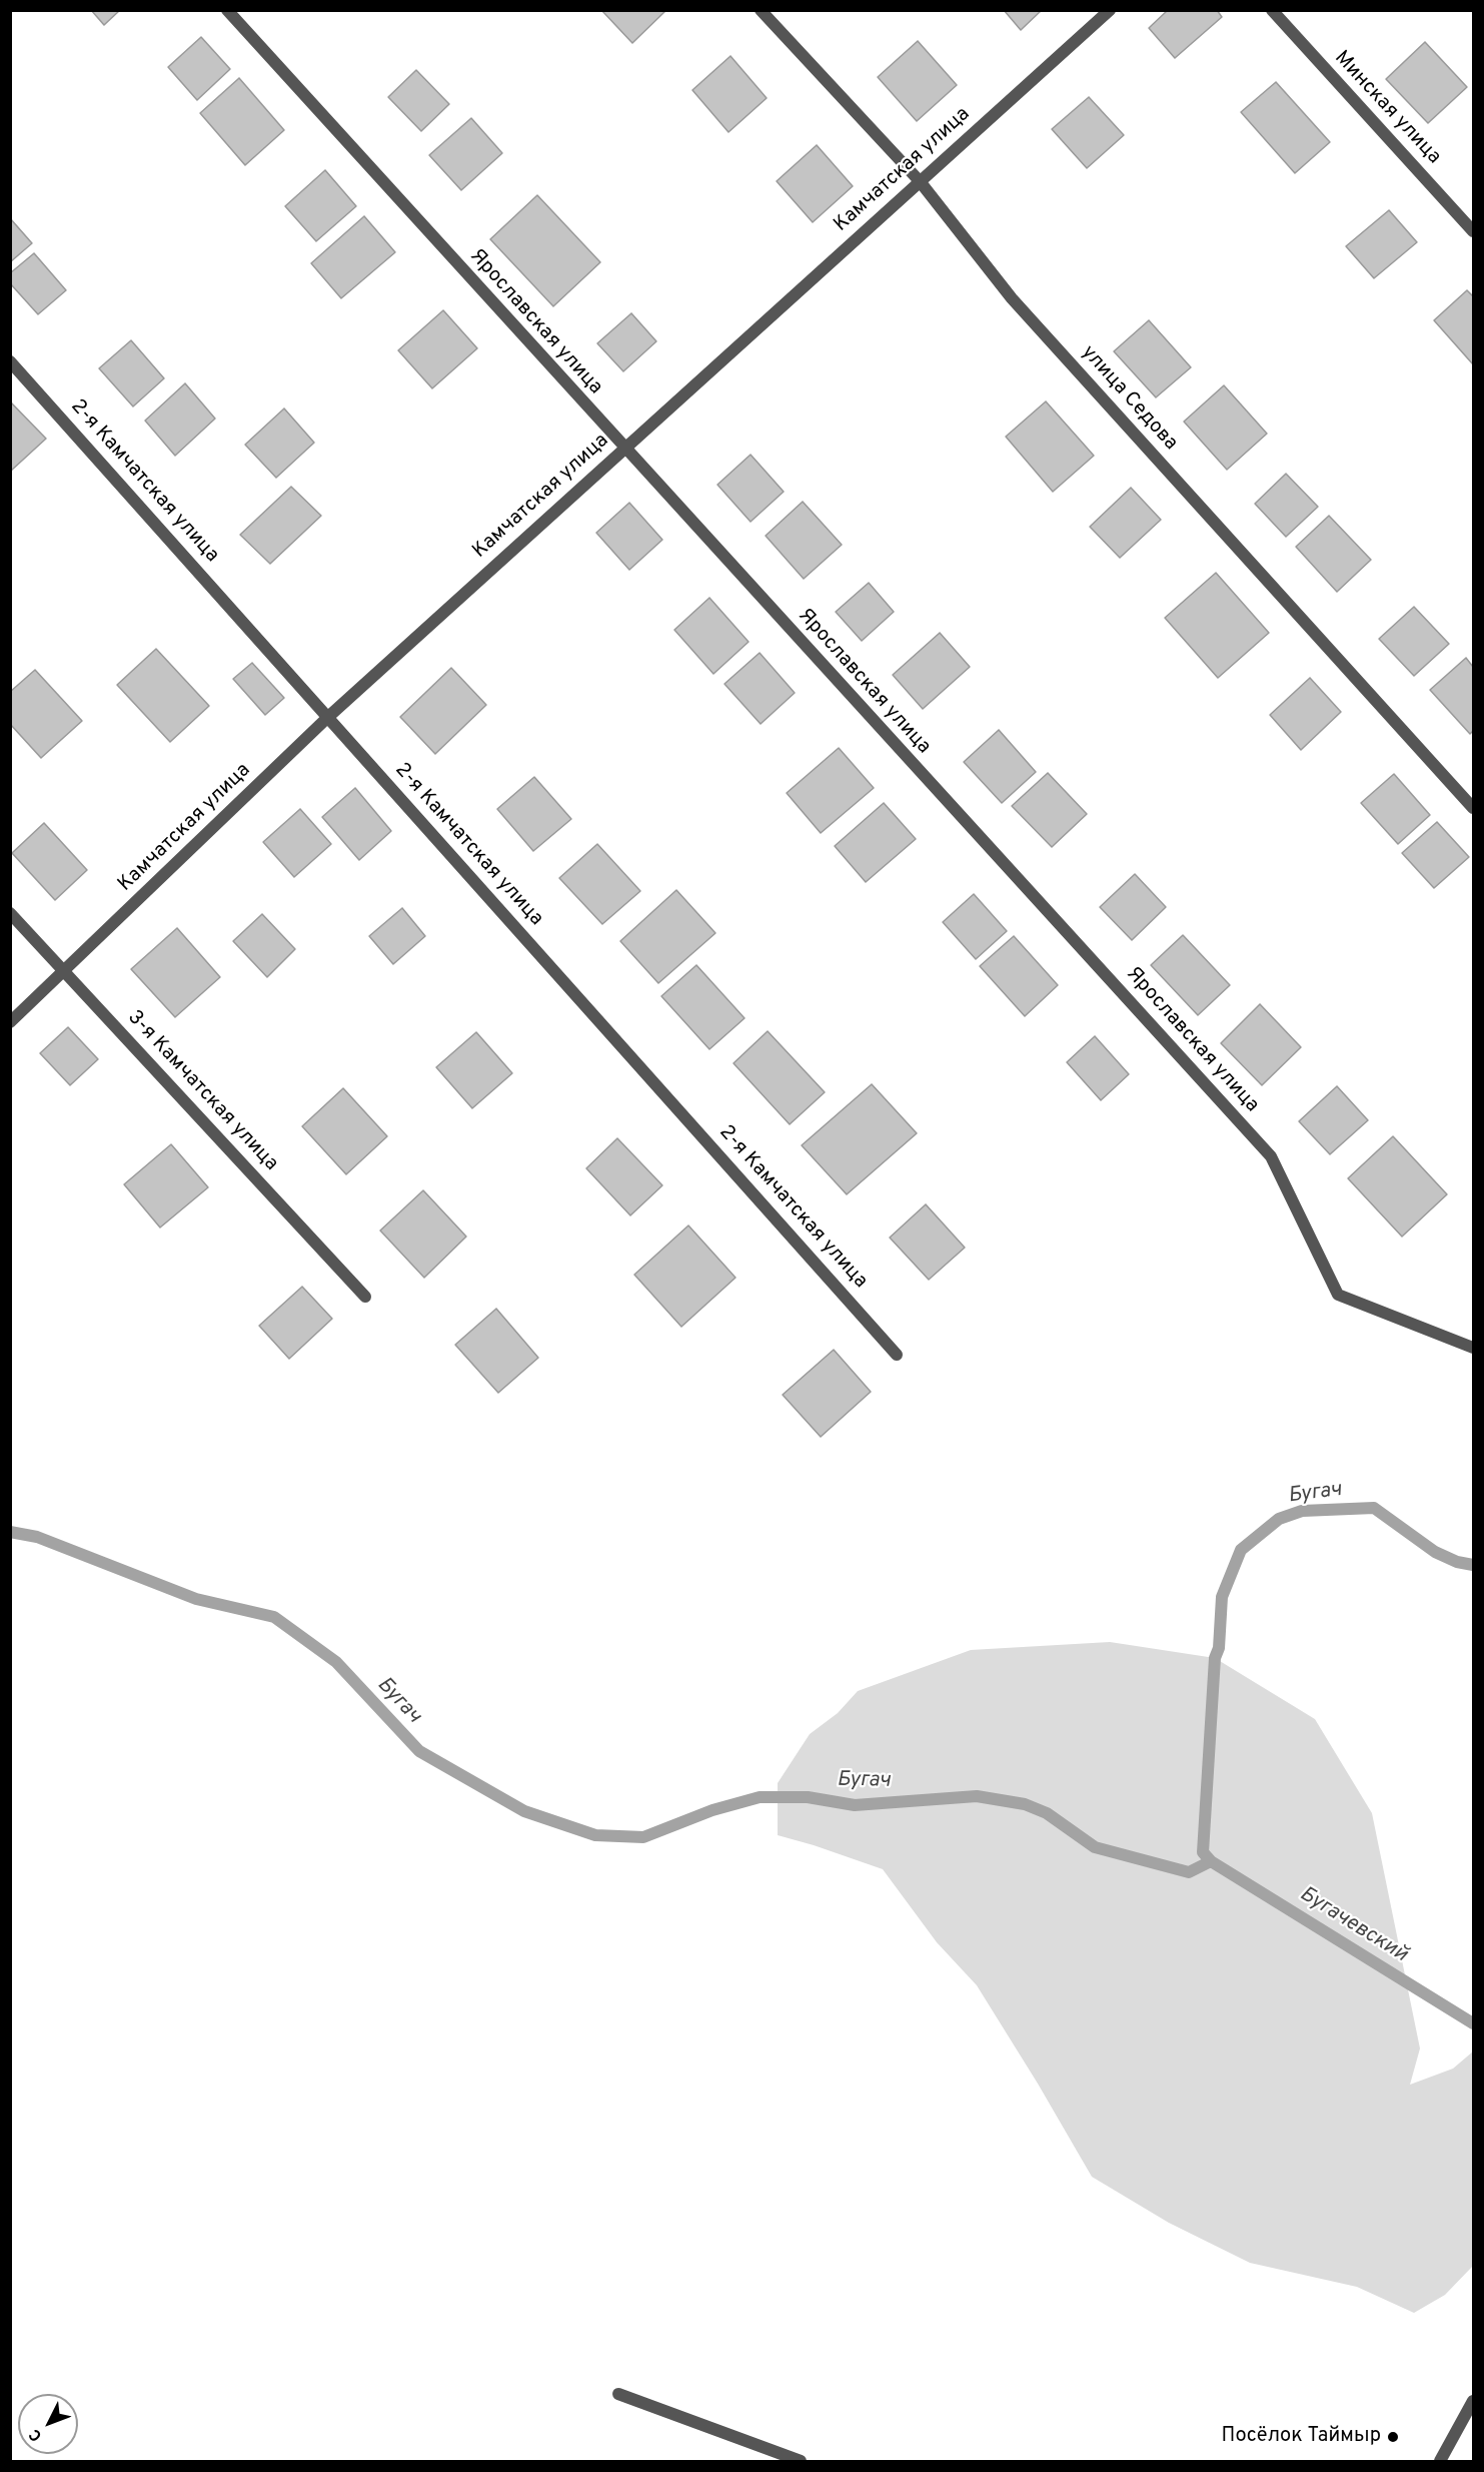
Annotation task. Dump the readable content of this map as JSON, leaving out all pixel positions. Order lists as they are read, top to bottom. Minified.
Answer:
{"streets":{"street":["Минская улица","Камчатская улица","Ярославская улица","улица Седова","2-я Камчатская улица","3-я Камчатская улица"]},"crossings":[["Камчатская улица","Ярославская улица"],["Камчатская улица","улица Седова"],["Камчатская улица","2-я Камчатская улица"],["Камчатская улица","3-я Камчатская улица"]],"water":["Бугач","Бугачевский"],"places":["Посёлок Таймыр"],"north":"bottom left"}
